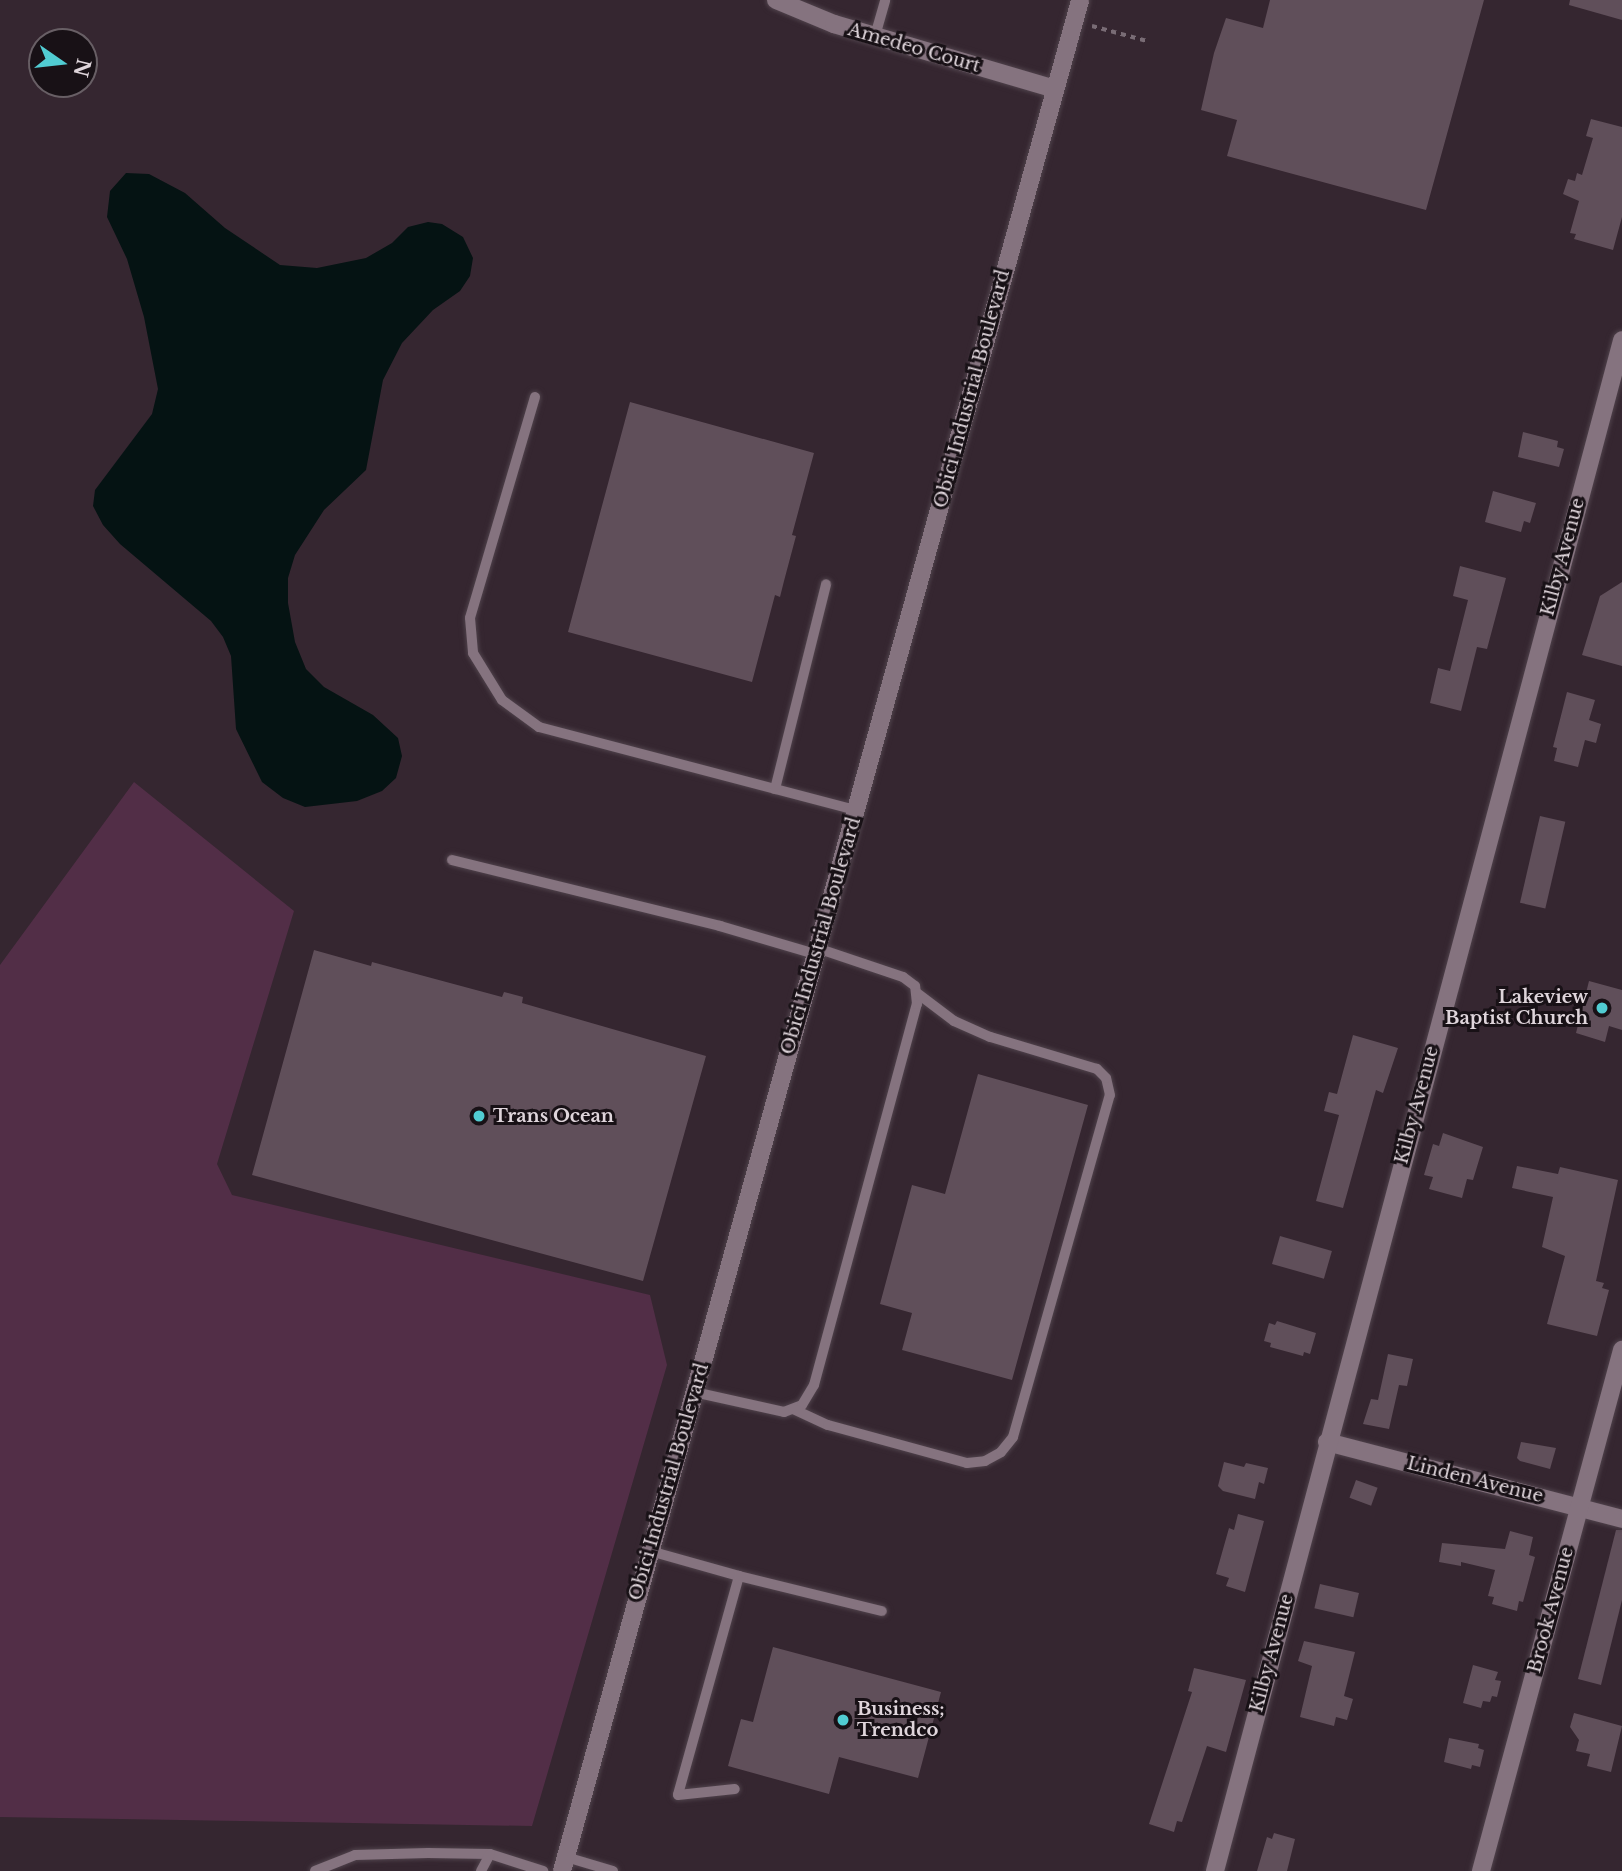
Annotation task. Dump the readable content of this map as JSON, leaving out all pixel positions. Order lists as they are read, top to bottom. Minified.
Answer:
{"streets":{"street":["Amedeo Court","Obici Industrial Boulevard","Kilby Avenue","Linden Avenue","Brook Avenue"]},"crossings":[["Amedeo Court","Obici Industrial Boulevard"],["Kilby Avenue","Linden Avenue"],["Linden Avenue","Brook Avenue"]],"places":["Lakeview Baptist Church","Trans Ocean","Business; Trendco"],"north":"right"}
